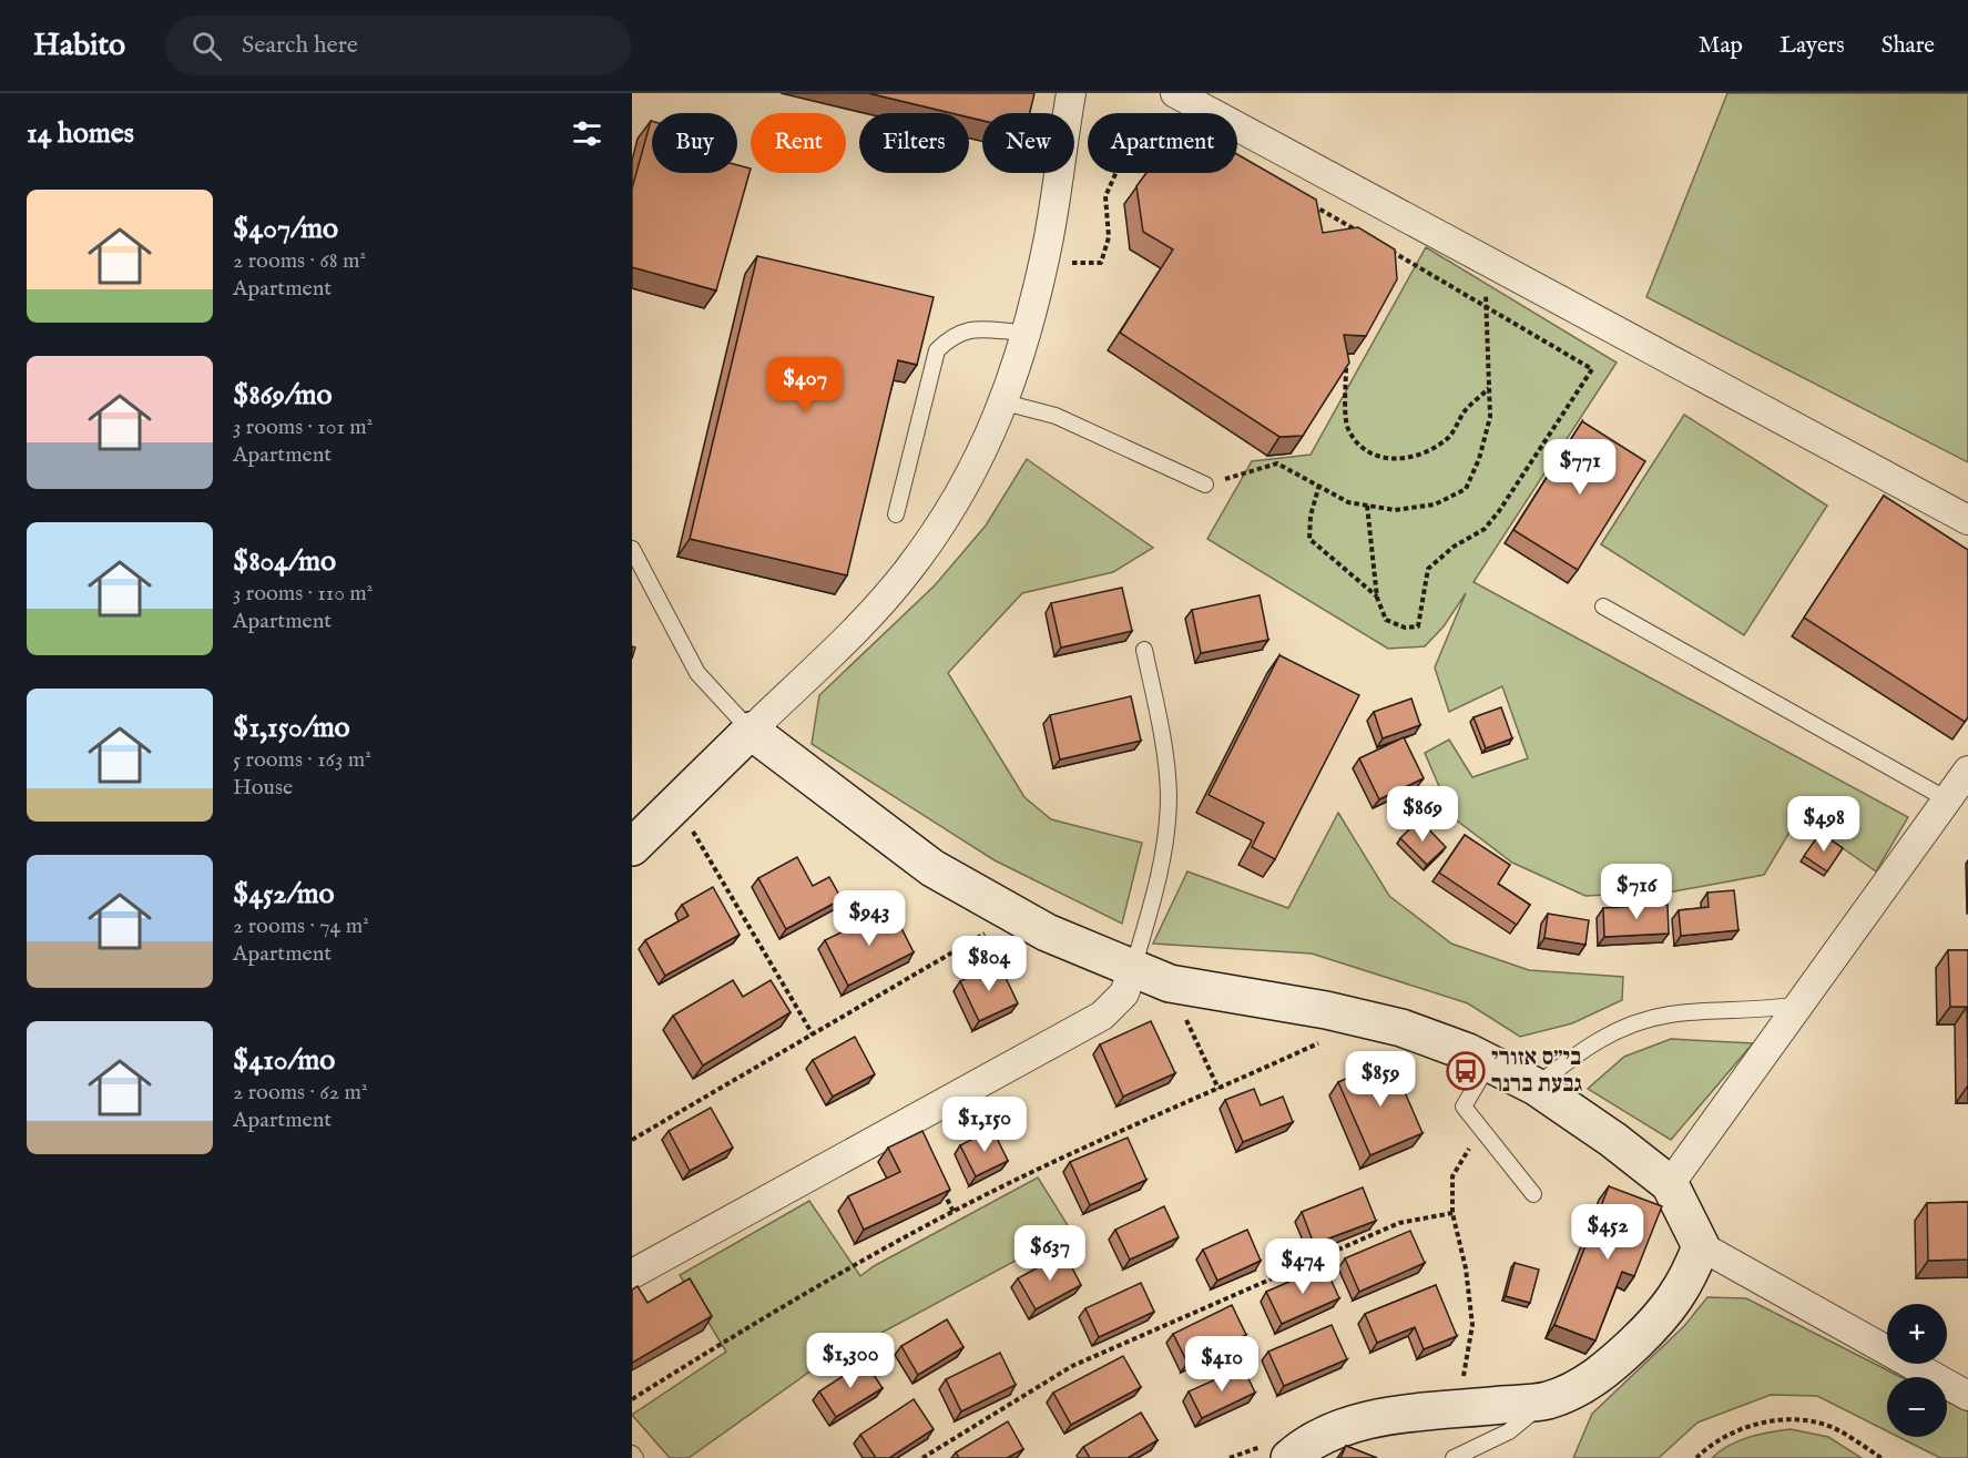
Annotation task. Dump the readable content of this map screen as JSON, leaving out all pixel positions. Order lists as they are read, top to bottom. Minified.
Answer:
{"places":{"bus stop":["בי״ס אזורי גבעת ברנר"]},"page":{"header":"Habito","search":"Search here","nav":["Map","Layers","Share"],"heading":"14 homes","chip":["Buy","Rent","Filters","New","Apartment"],"list":[{"name":"$407/mo","note":"2 rooms · 68 m² · Apartment"},{"name":"$869/mo","note":"3 rooms · 101 m² · Apartment"},{"name":"$804/mo","note":"3 rooms · 110 m² · Apartment"},{"name":"$1,150/mo","note":"5 rooms · 163 m² · House"},{"name":"$452/mo","note":"2 rooms · 74 m² · Apartment"},{"name":"$410/mo","note":"2 rooms · 62 m² · Apartment"}],"price":["$407","$771","$869","$498","$716","$943","$804","$859","$1,150","$452","$637","$474","$1,300","$410"],"map_buttons":["+","−"]}}
